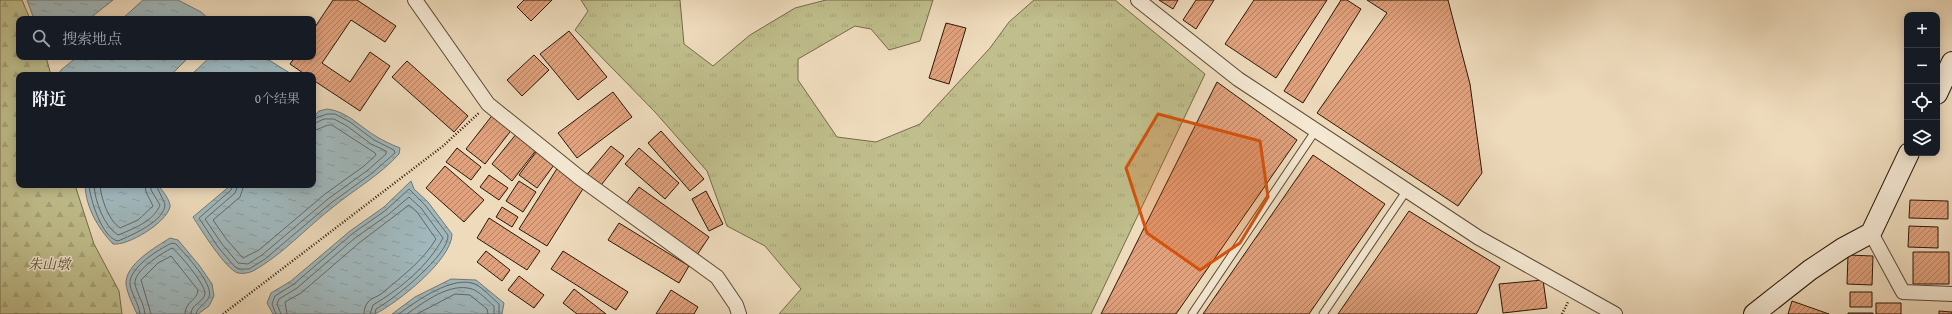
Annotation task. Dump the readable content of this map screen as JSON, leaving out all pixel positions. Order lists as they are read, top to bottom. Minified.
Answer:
{"parks":["朱山墩"],"page":{"map_buttons":["+","−"],"search":"搜索地点","heading":["附近","0个结果"]}}
